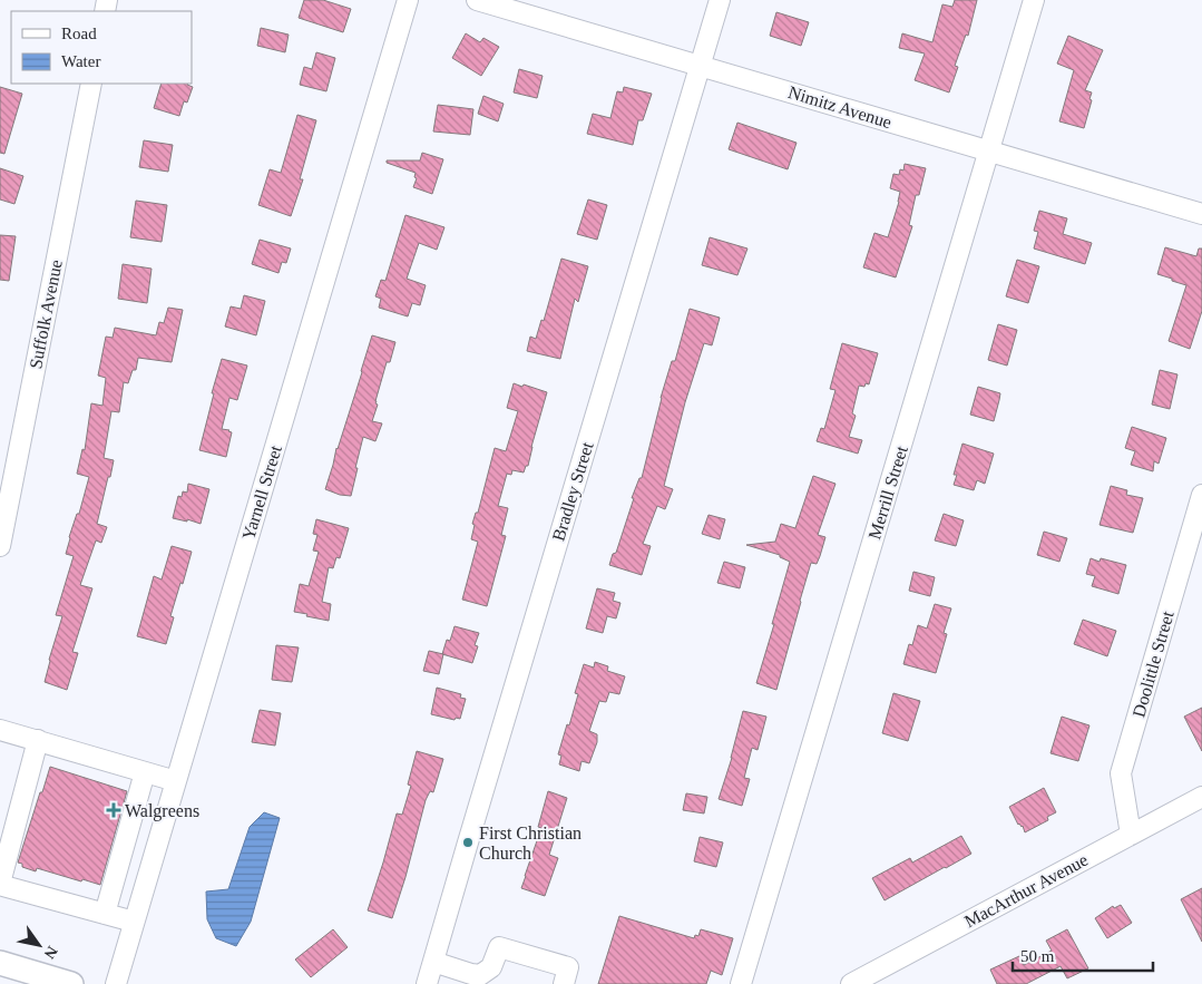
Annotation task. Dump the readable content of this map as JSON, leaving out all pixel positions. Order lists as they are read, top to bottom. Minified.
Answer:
{"streets":{"street":["Nimitz Avenue","Suffolk Avenue","Bradley Street","Yarnell Street","Merrill Street","Doolittle Street","MacArthur Avenue"]},"crossings":[["Nimitz Avenue","Bradley Street"],["Nimitz Avenue","Merrill Street"],["Doolittle Street","MacArthur Avenue"]],"places":{"health":["Walgreens"],"other":["First Christian Church"]},"legend":["Road","Water"],"scale_bar":"50 m","north":"bottom right"}
